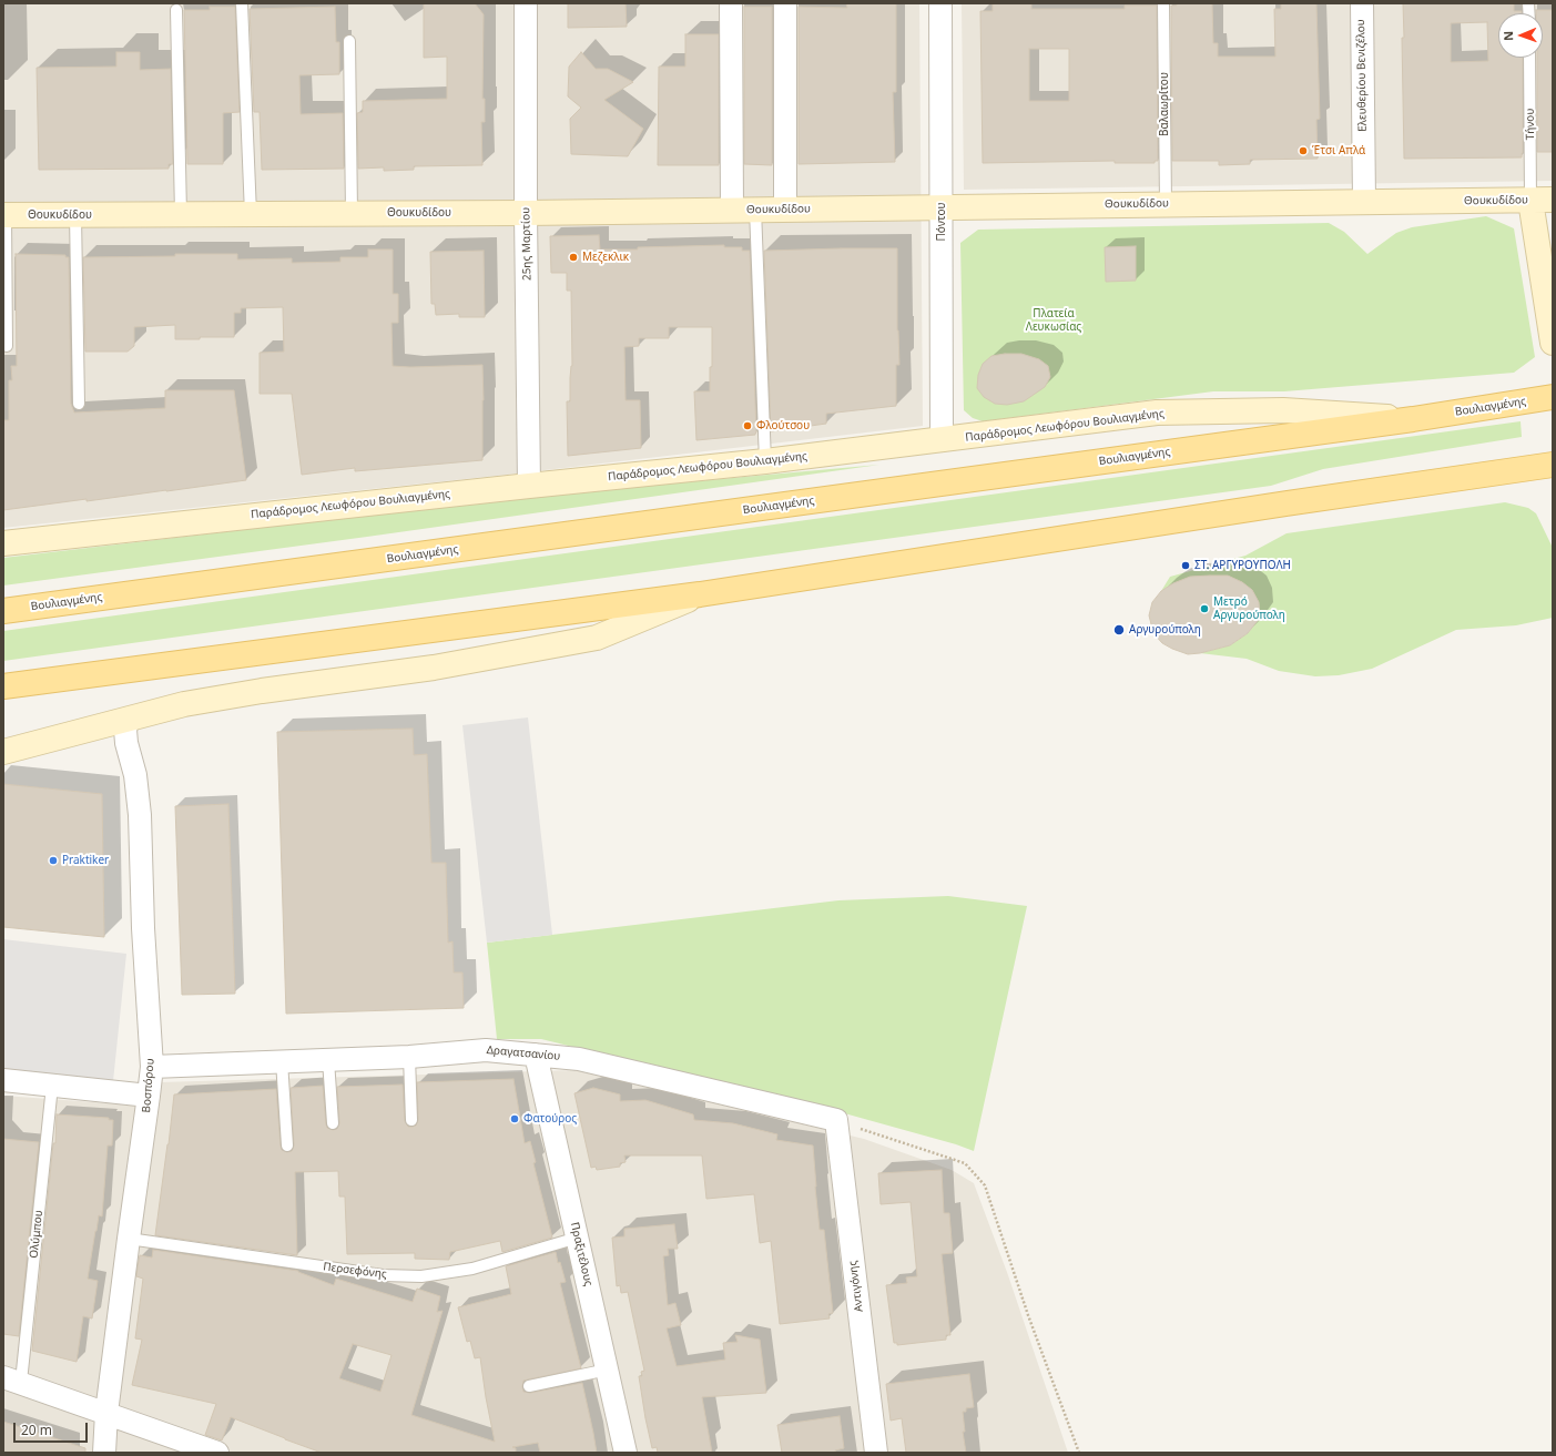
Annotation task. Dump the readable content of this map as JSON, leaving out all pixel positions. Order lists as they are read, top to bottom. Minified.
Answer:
{"streets":{"main road":["Θουκυδίδου","Βουλιαγμένης","Παράδρομος Λεωφόρου Βουλιαγμένης"],"street":["Ελευθερίου Βενιζέλου","Πόντου","25ης Μαρτίου","Δραγατσανίου","Βοσπόρου","Πραξιτέλους","Αντιγόνης"],"lane":["Βαλαωρίτου","Τήνου","Ολύμπου","Περσεφόνης"]},"crossings":[["Ελευθερίου Βενιζέλου","Θουκυδίδου"],["Βαλαωρίτου","Θουκυδίδου"],["Τήνου","Θουκυδίδου"],["Θουκυδίδου","Πόντου"],["Θουκυδίδου","25ης Μαρτίου"],["Πόντου","Παράδρομος Λεωφόρου Βουλιαγμένης"],["25ης Μαρτίου","Παράδρομος Λεωφόρου Βουλιαγμένης"],["Βουλιαγμένης","Παράδρομος Λεωφόρου Βουλιαγμένης"],["Δραγατσανίου","Βοσπόρου"],["Δραγατσανίου","Πραξιτέλους"],["Δραγατσανίου","Αντιγόνης"],["Βοσπόρου","Περσεφόνης"],["Πραξιτέλους","Περσεφόνης"]],"parks":["Πλατεία Λευκωσίας"],"places":["Έτσι Απλά","Μεζεκλικ","Φλούτσου","ΣΤ. ΑΡΓΥΡΟΥΠΟΛΗ","Μετρό Αργυρούπολη","Αργυρούπολη","Praktiker","Φατούρος"],"scale_bar":"20 m","north":"left"}
